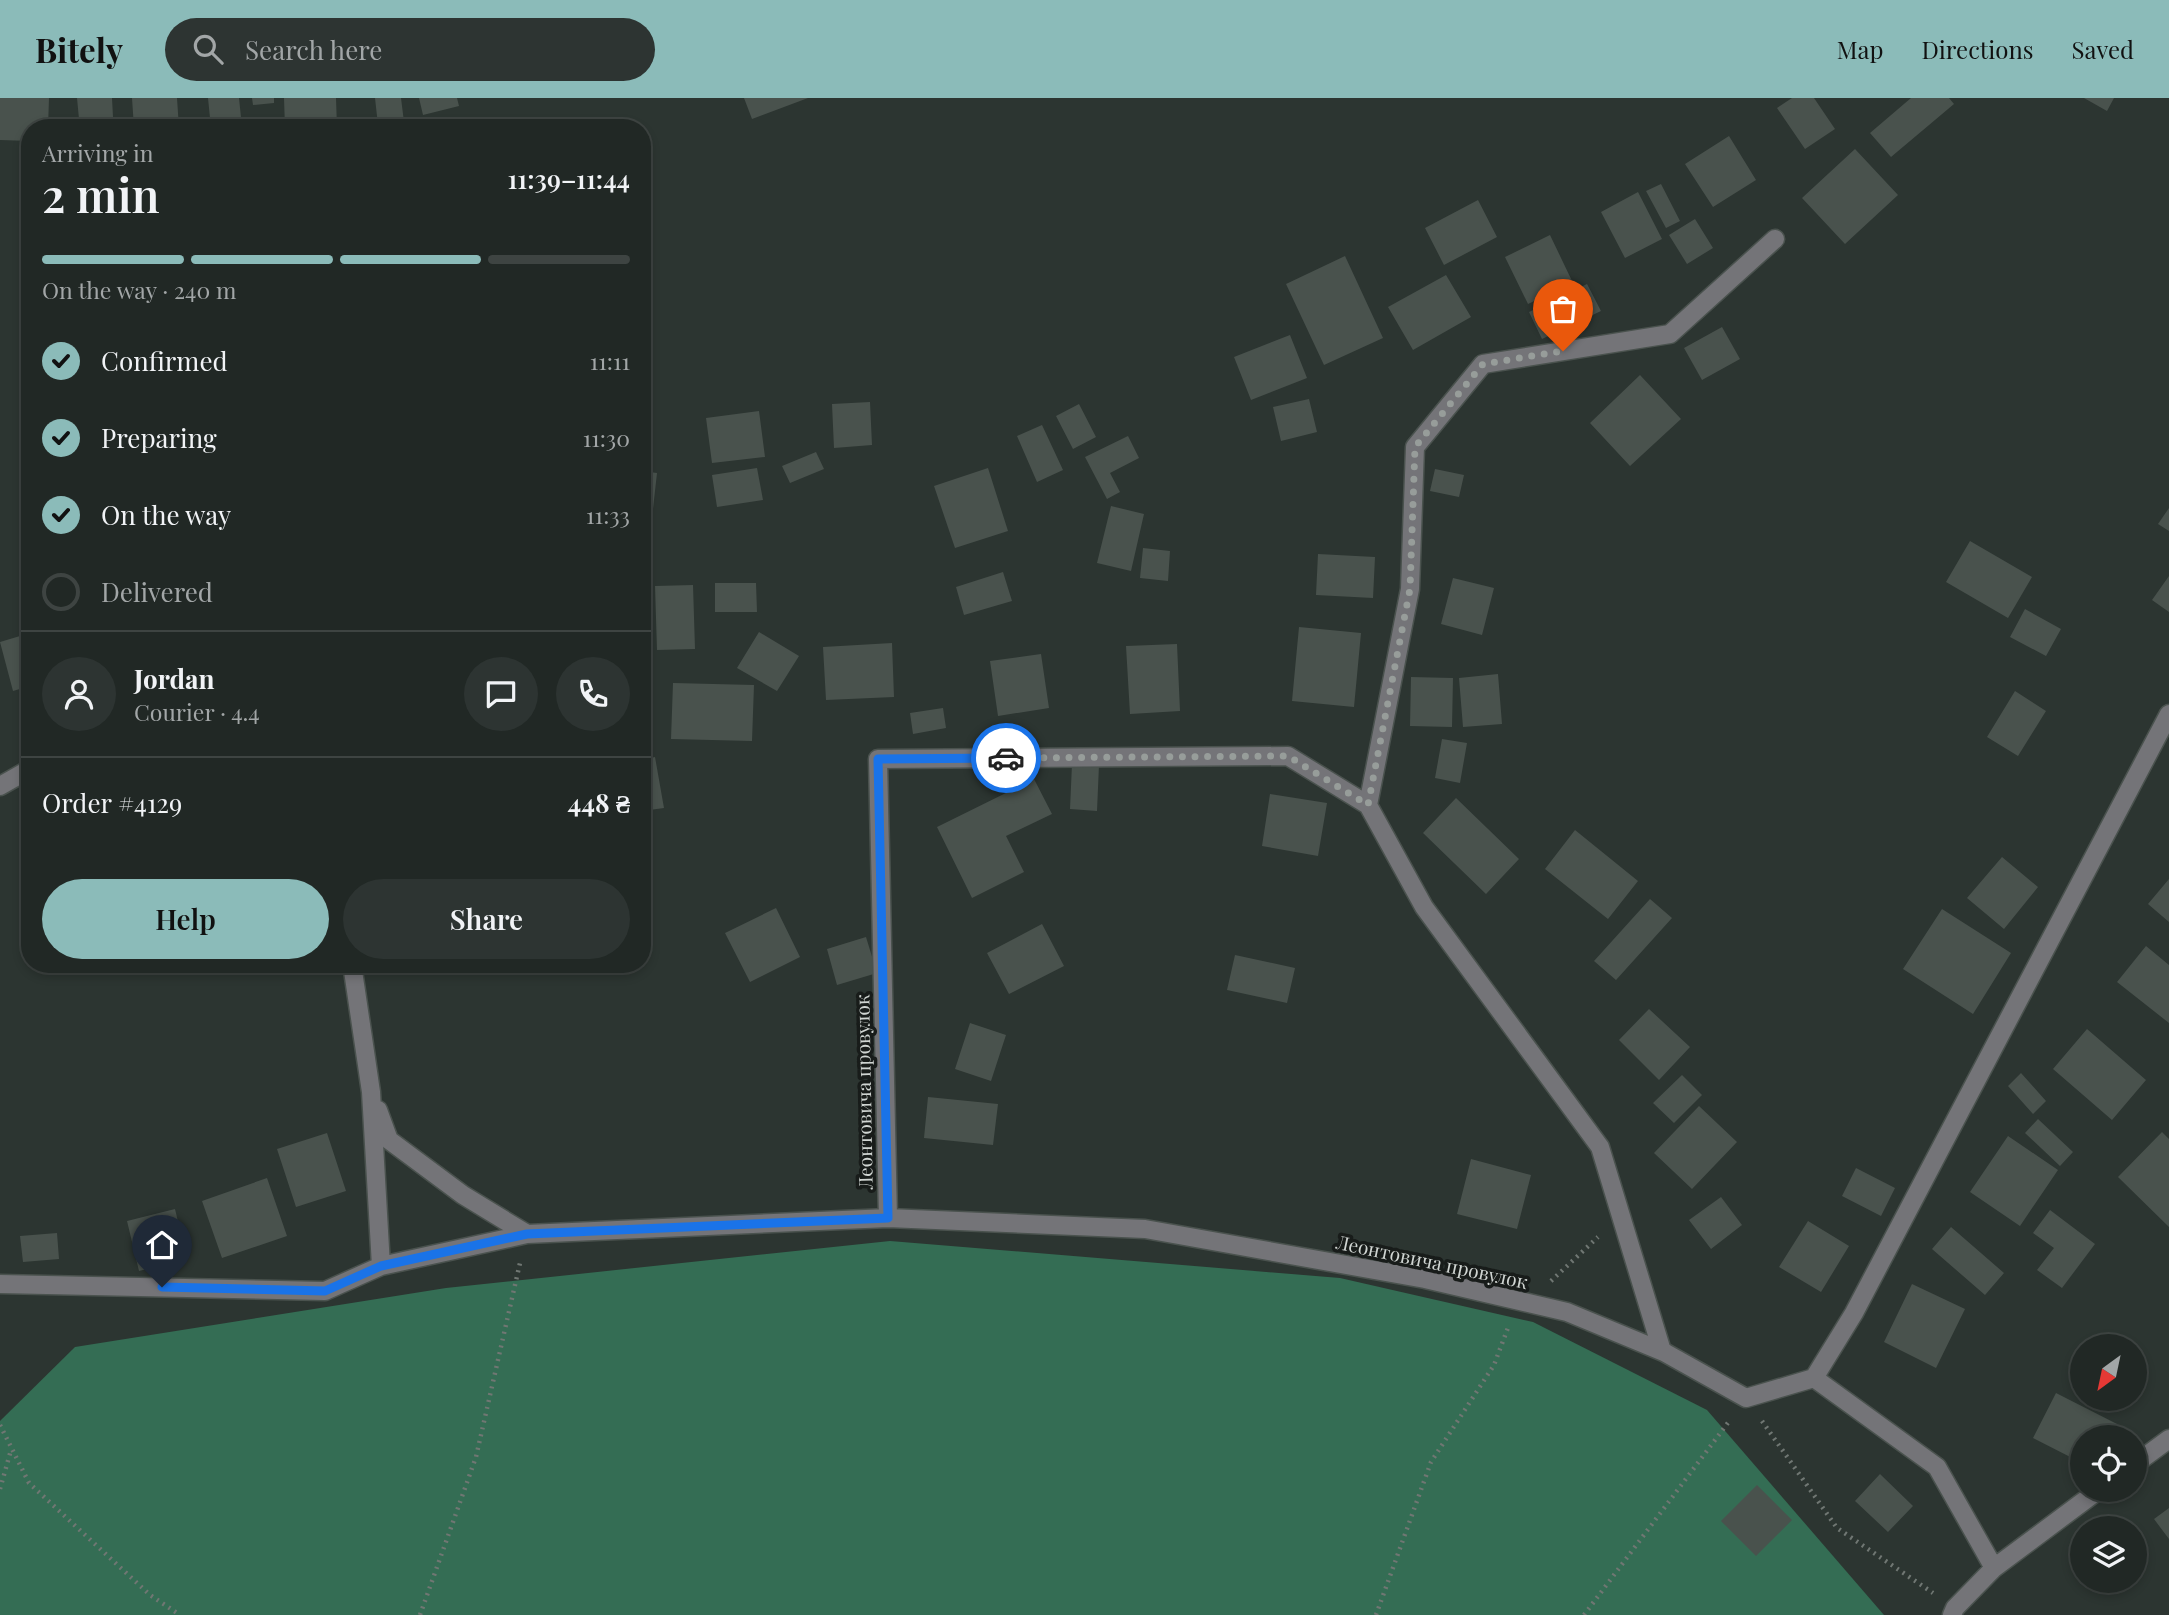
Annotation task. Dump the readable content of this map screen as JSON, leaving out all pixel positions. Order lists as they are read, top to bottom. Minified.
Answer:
{"streets":{"street":["Леонтовича провулок"]},"north":"bottom left","page":{"header":"Bitely","search":"Search here","nav":["Map","Directions","Saved"],"heading":["2 min","Arriving in","11:39–11:44"],"panel":["Jordan","Courier · 4.4","Order #4129","448 ₴"],"bar":"On the way · 240 m","list":[["Confirmed","11:11"],["Preparing","11:30"],["On the way","11:33"],"Delivered"],"buttons":["Help","Share"]}}
